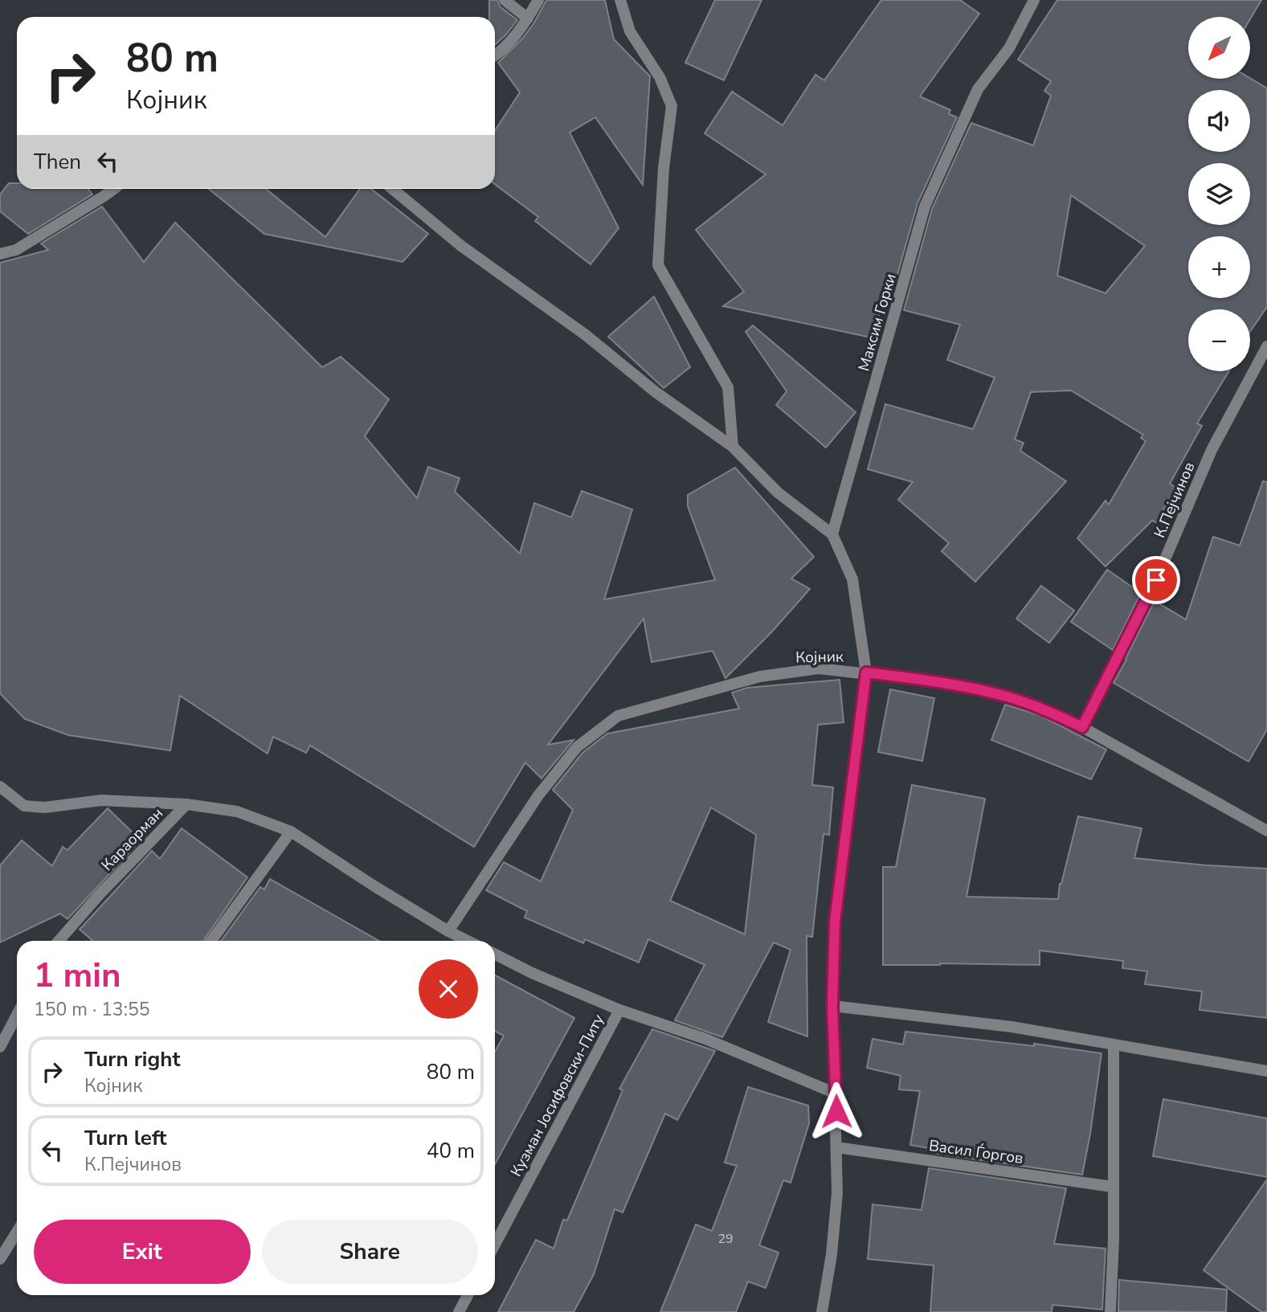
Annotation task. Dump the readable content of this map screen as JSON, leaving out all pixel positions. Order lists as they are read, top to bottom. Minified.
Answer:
{"streets":{"street":["Максим Горки","К.Пејчинов","Којник","Караорман","Кузман Јосифовски-Питу","Васил Ѓоргов"]},"crossings":[["К.Пејчинов","Којник"]],"house_numbers":["29"],"north":"bottom left","page":{"map_buttons":["+","−"],"turn":["80 m","Којник"],"then":"Then","heading":["1 min","150 m · 13:55"],"list":[{"name":"Turn right","note":"Којник","value":"80 m"},{"name":"Turn left","note":"К.Пејчинов","value":"40 m"}],"buttons":["Exit","Share"]}}
